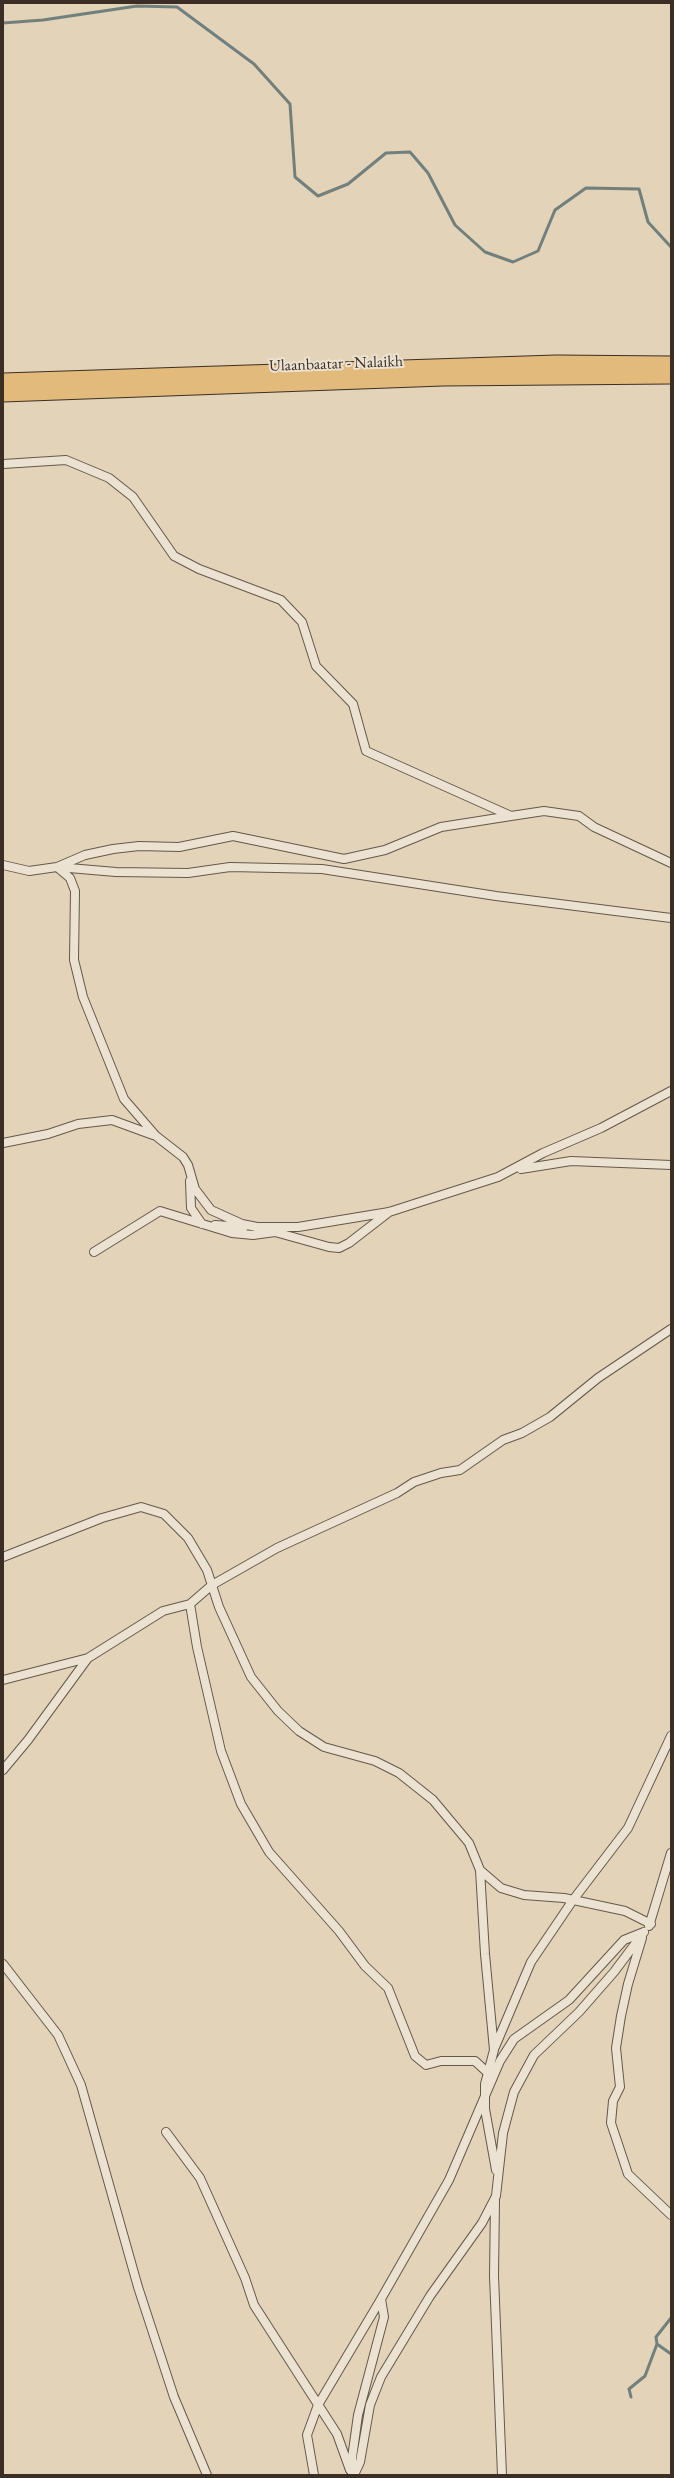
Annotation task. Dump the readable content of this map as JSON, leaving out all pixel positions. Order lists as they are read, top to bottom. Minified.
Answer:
{"streets":{"highway":["Ulaanbaatar - Nalaikh"]}}
